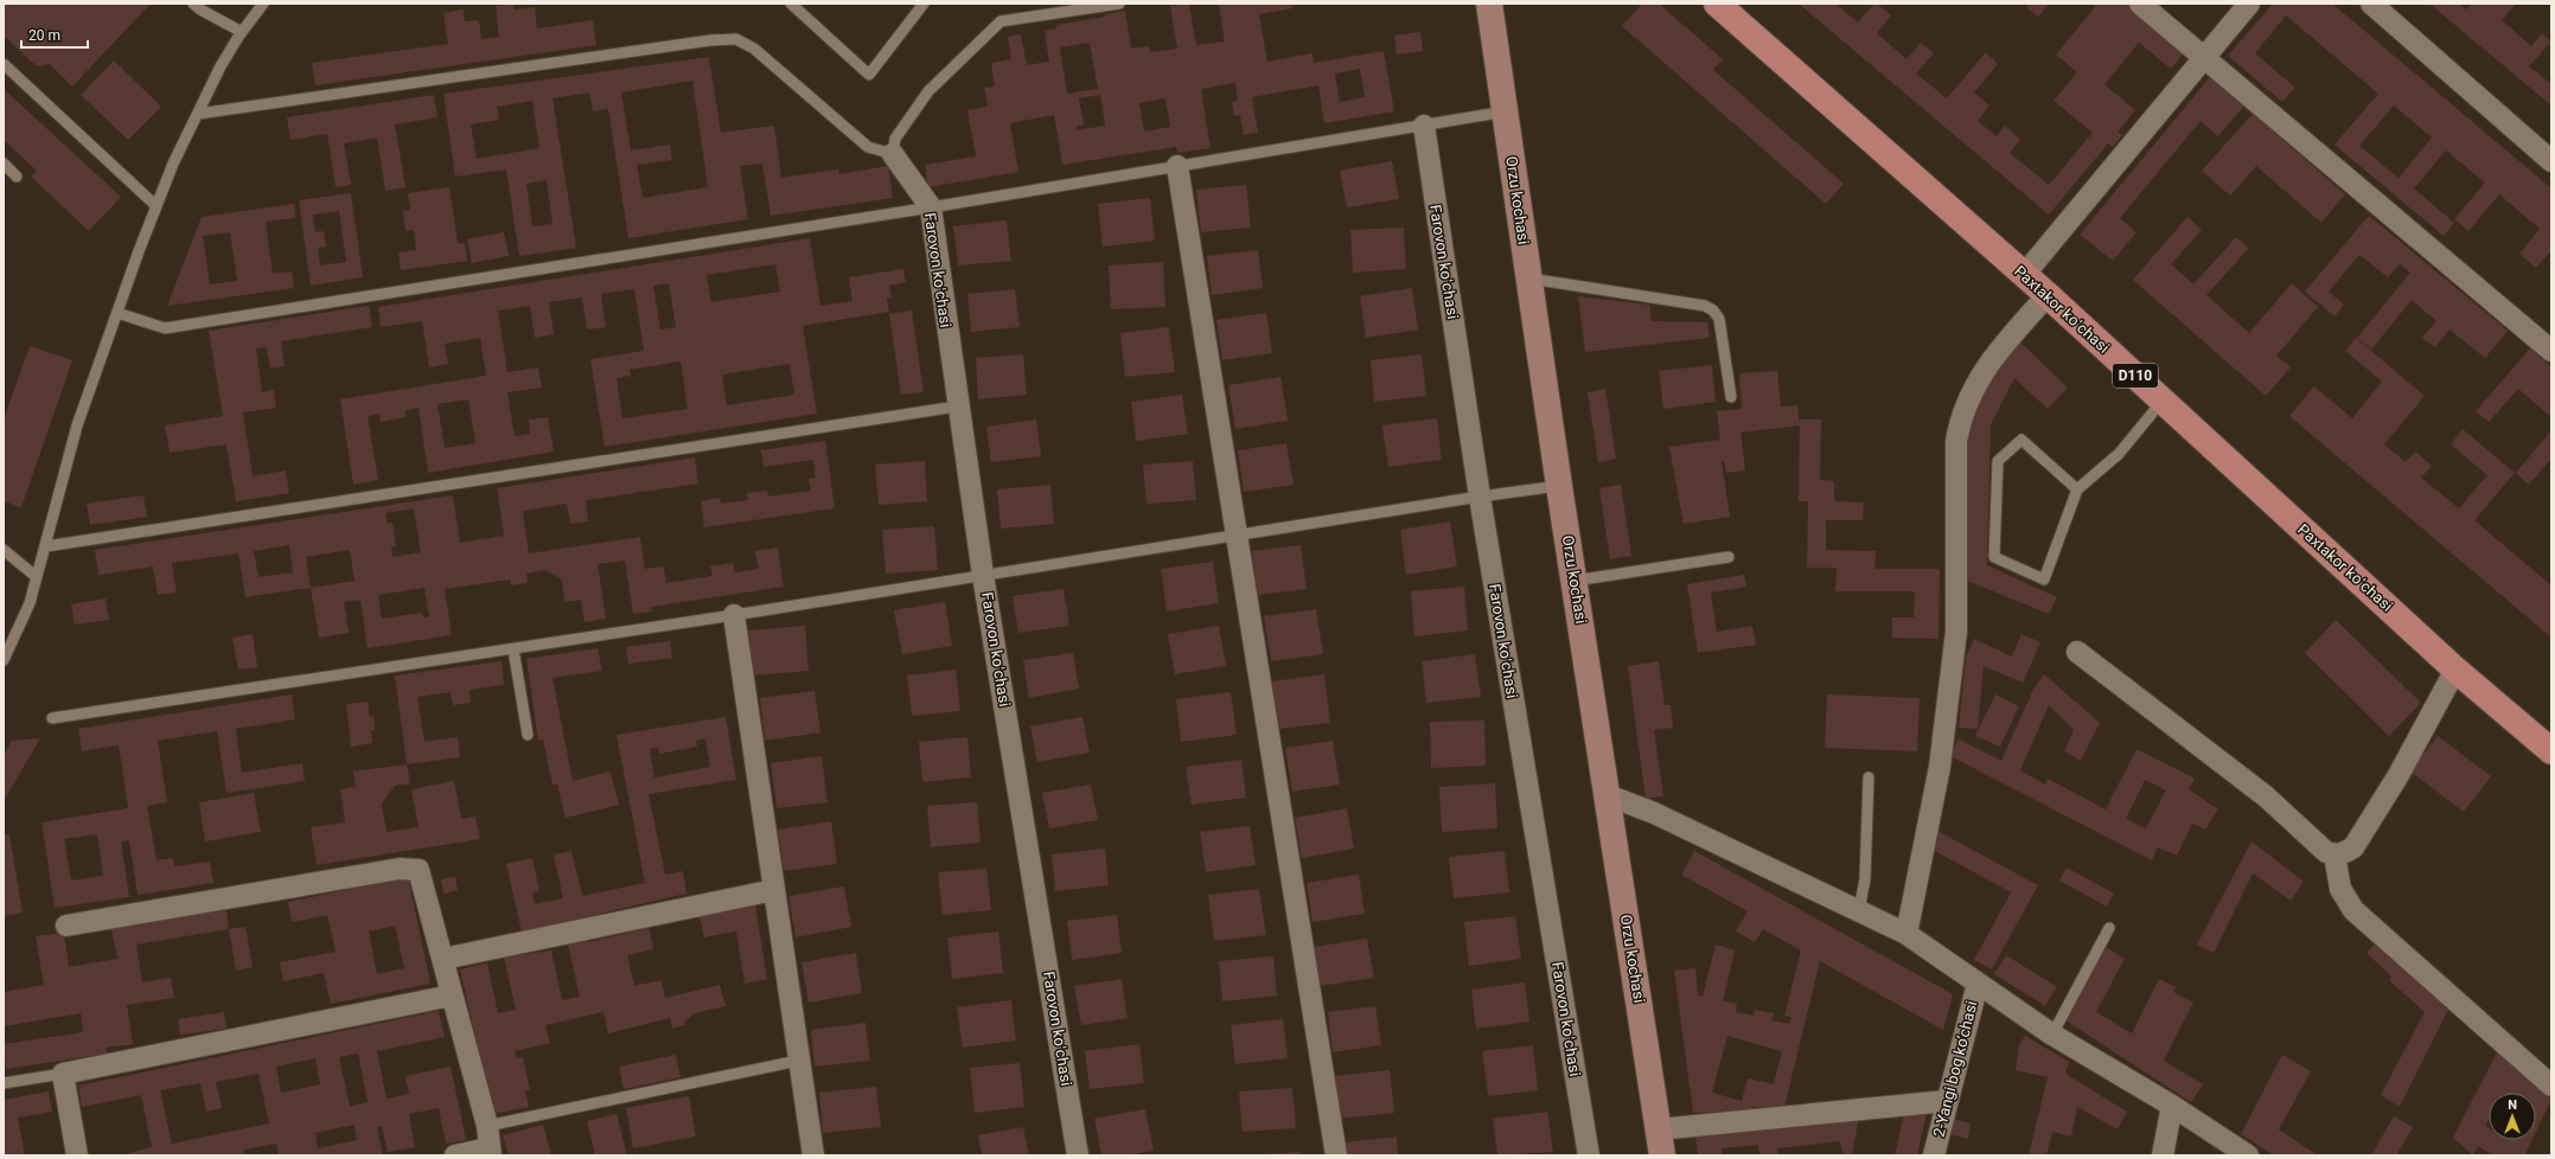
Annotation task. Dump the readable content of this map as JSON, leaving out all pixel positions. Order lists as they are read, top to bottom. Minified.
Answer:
{"streets":{"main road":["Orzu kochasi","Paxtakor koʻchasi","D110"],"street":["Farovon koʻchasi","2-Yangi bog koʼchasi"]},"scale_bar":"20 m","north":"top"}
